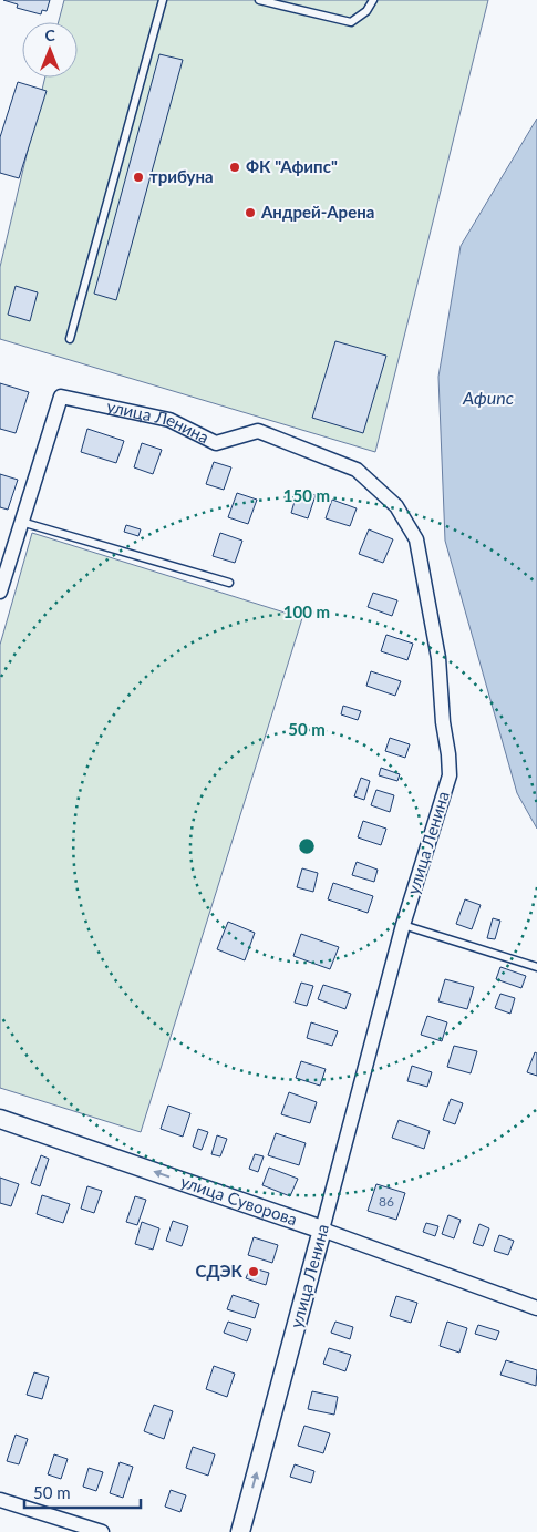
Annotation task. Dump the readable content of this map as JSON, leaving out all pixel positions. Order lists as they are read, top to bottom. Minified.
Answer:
{"streets":{"street":["улица Ленина","улица Суворова"]},"crossings":[["улица Ленина","улица Суворова"]],"one_way":["улица Суворова"],"water":["Афипс"],"places":["ФК \"Афипс\"","трибуна","Андрей-Арена","СДЭК"],"house_numbers":["86"],"scale_bar":"50 m","north":"top","rings":["150 m","100 m","50 m"]}
